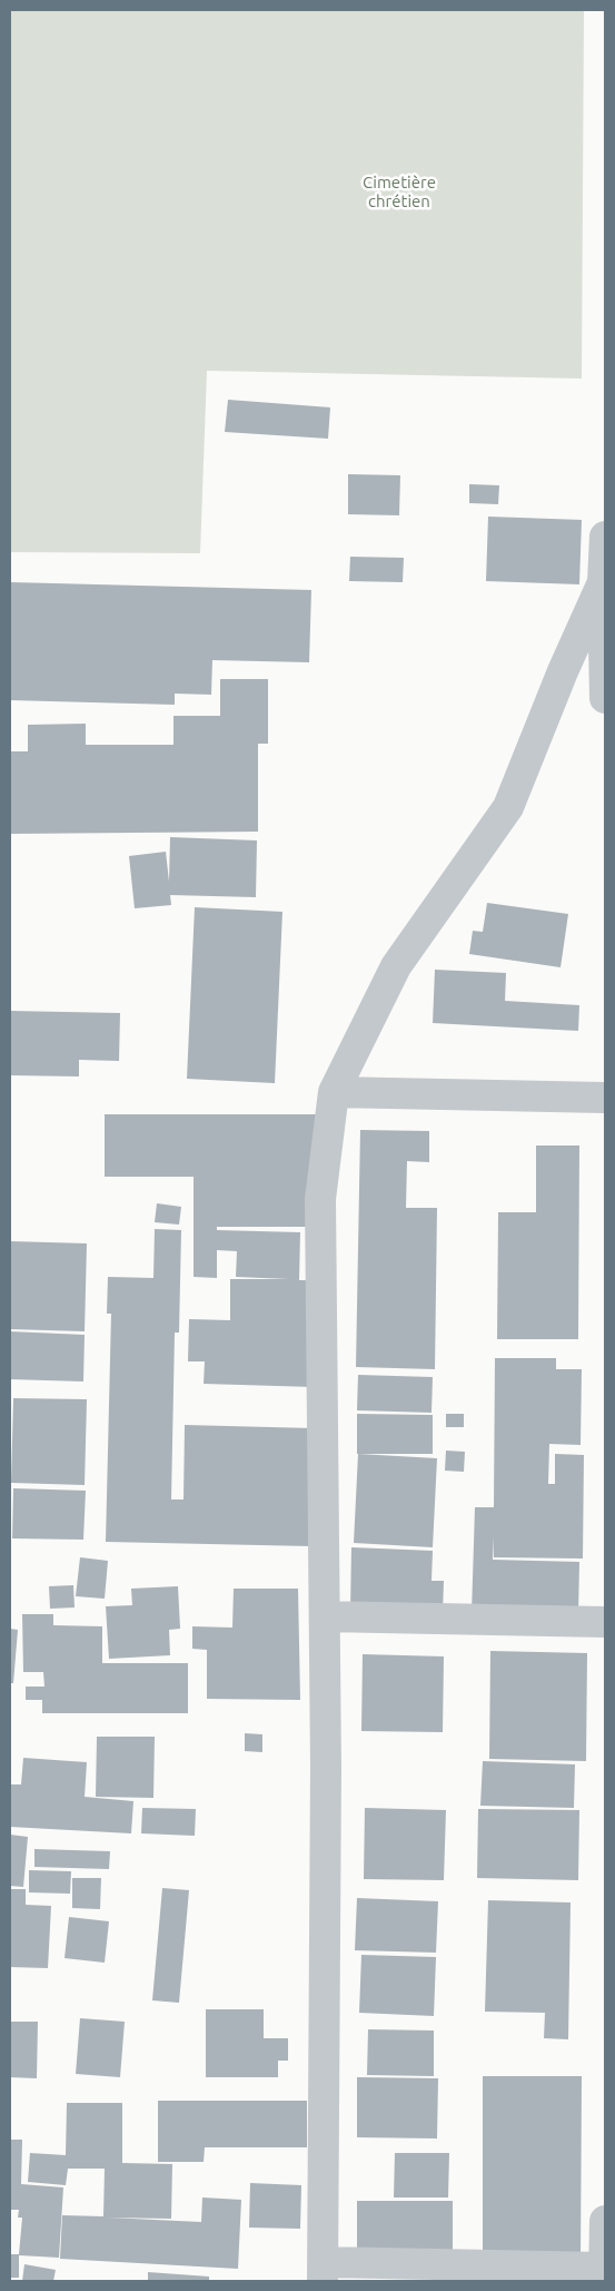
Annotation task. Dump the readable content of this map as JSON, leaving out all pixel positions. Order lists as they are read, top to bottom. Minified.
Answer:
{"parks":["Cimetière chrétien"]}
